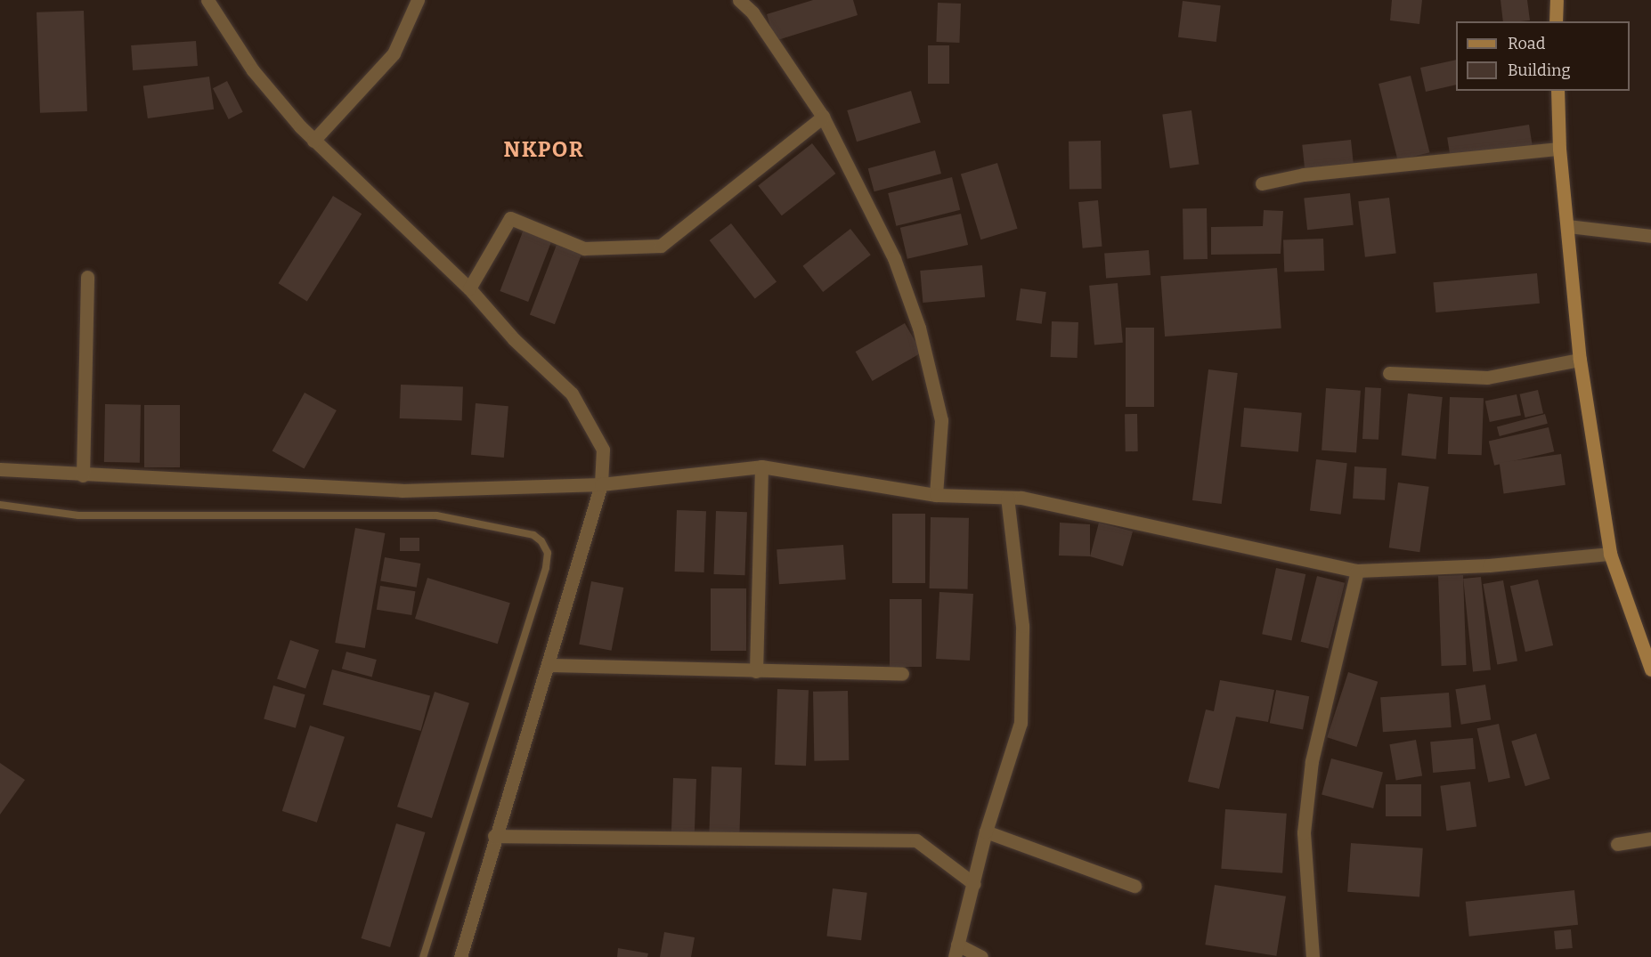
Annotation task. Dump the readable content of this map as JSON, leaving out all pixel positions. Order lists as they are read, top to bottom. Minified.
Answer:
{"districts":["NKPOR"],"legend":["Road","Building"]}
